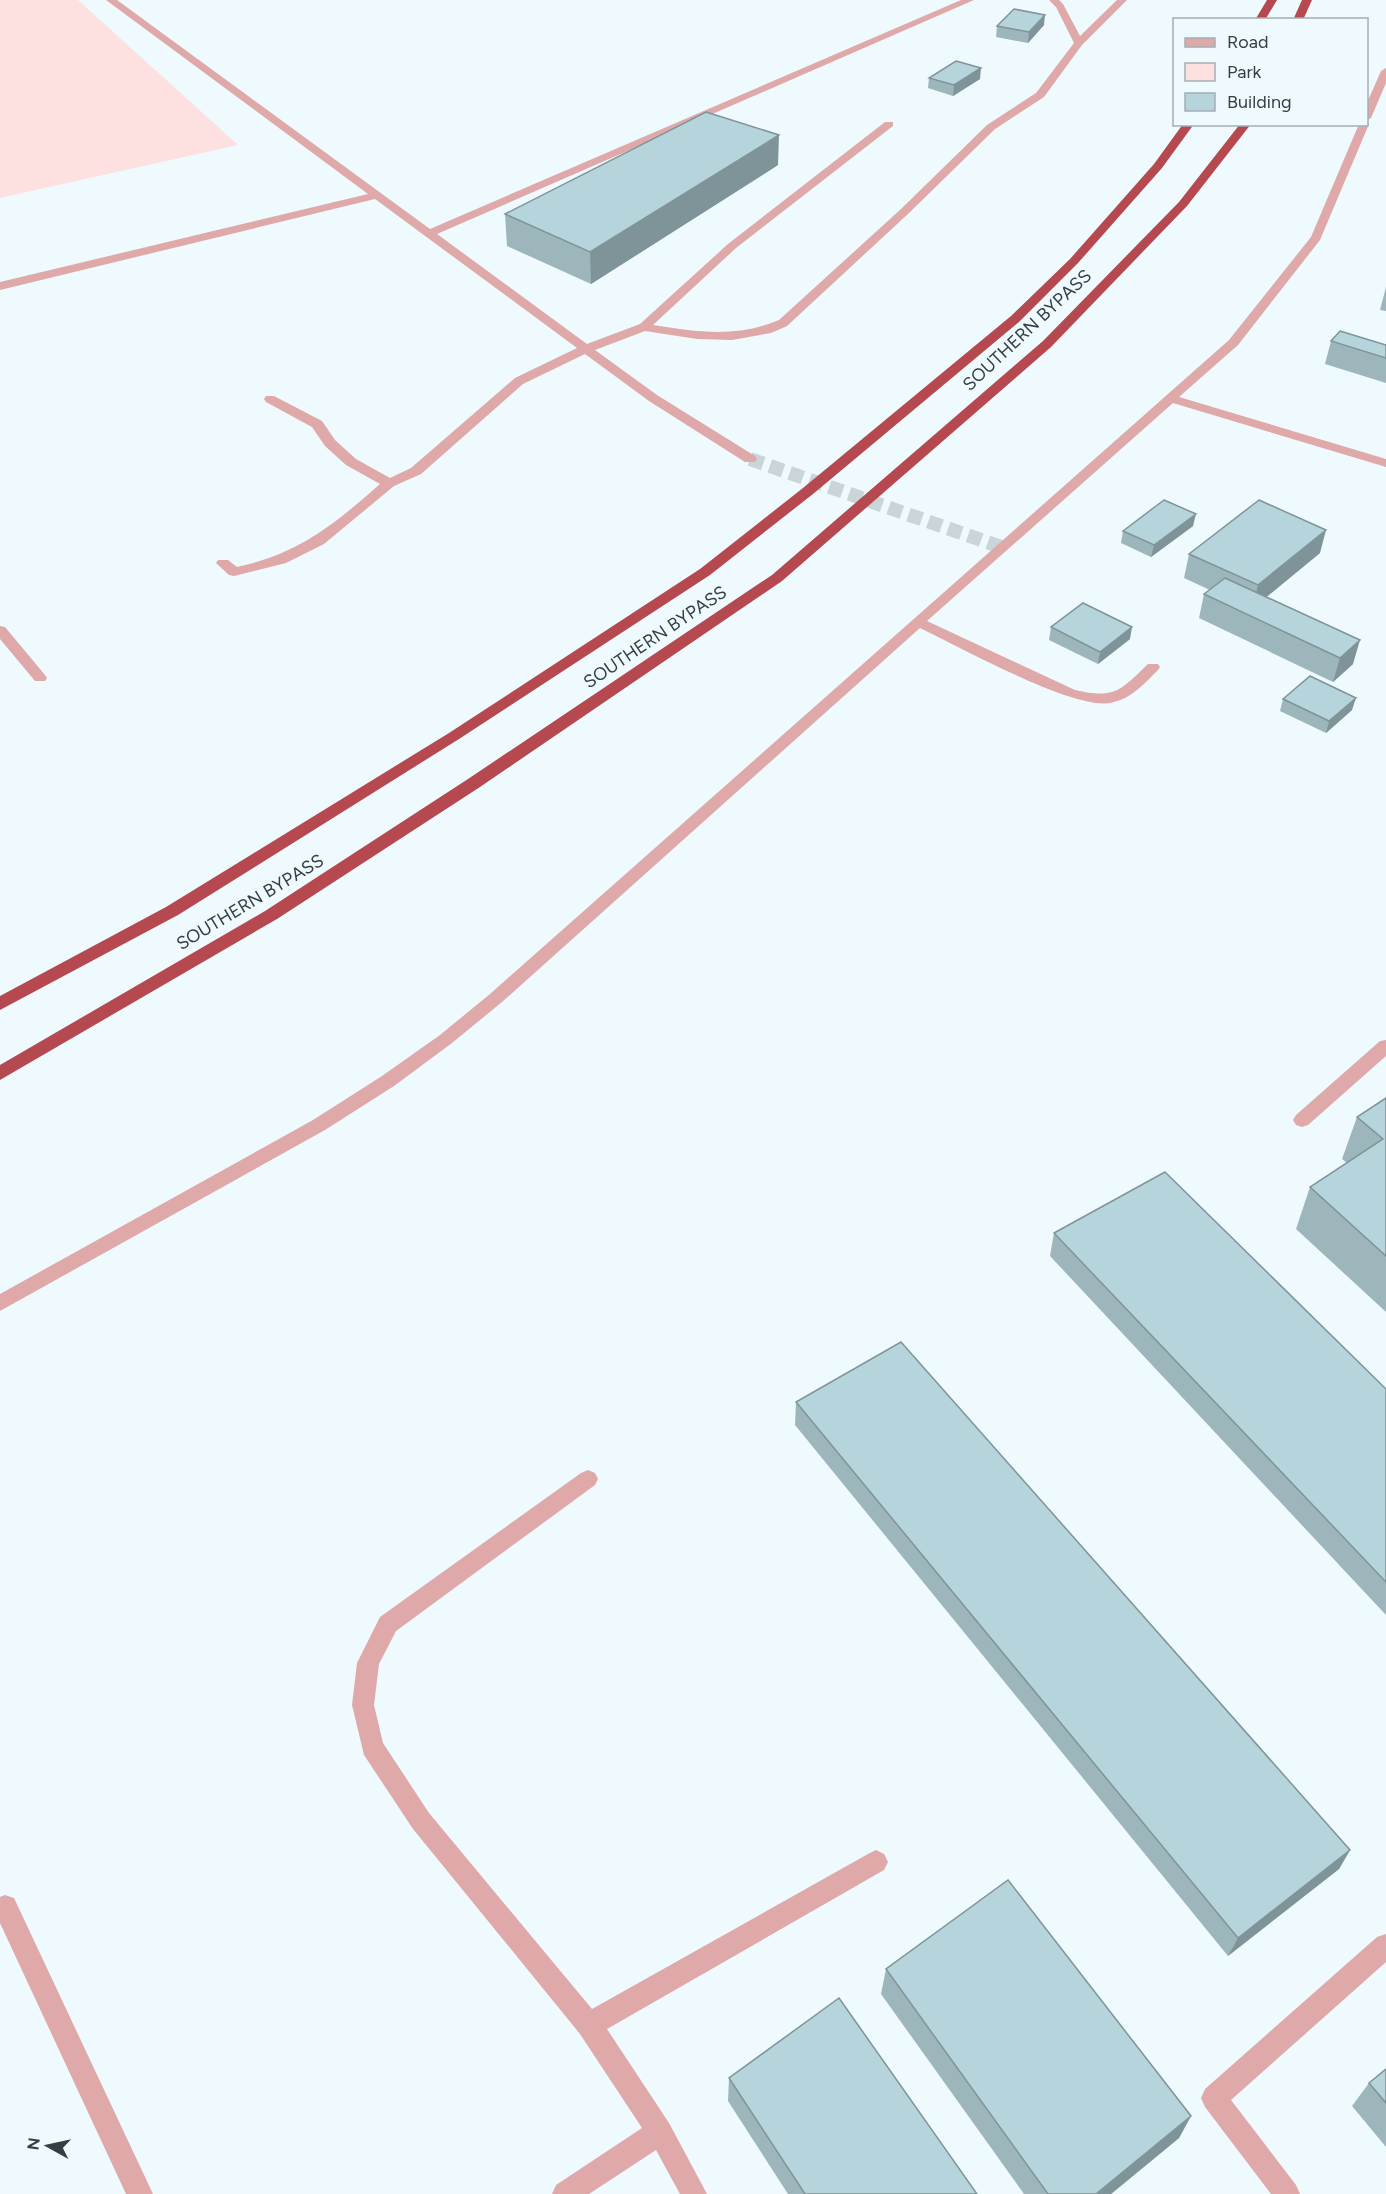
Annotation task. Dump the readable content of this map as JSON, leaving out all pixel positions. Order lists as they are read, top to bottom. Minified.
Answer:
{"streets":{"highway":["SOUTHERN BYPASS"]},"legend":["Road","Park","Building"],"north":"left"}
